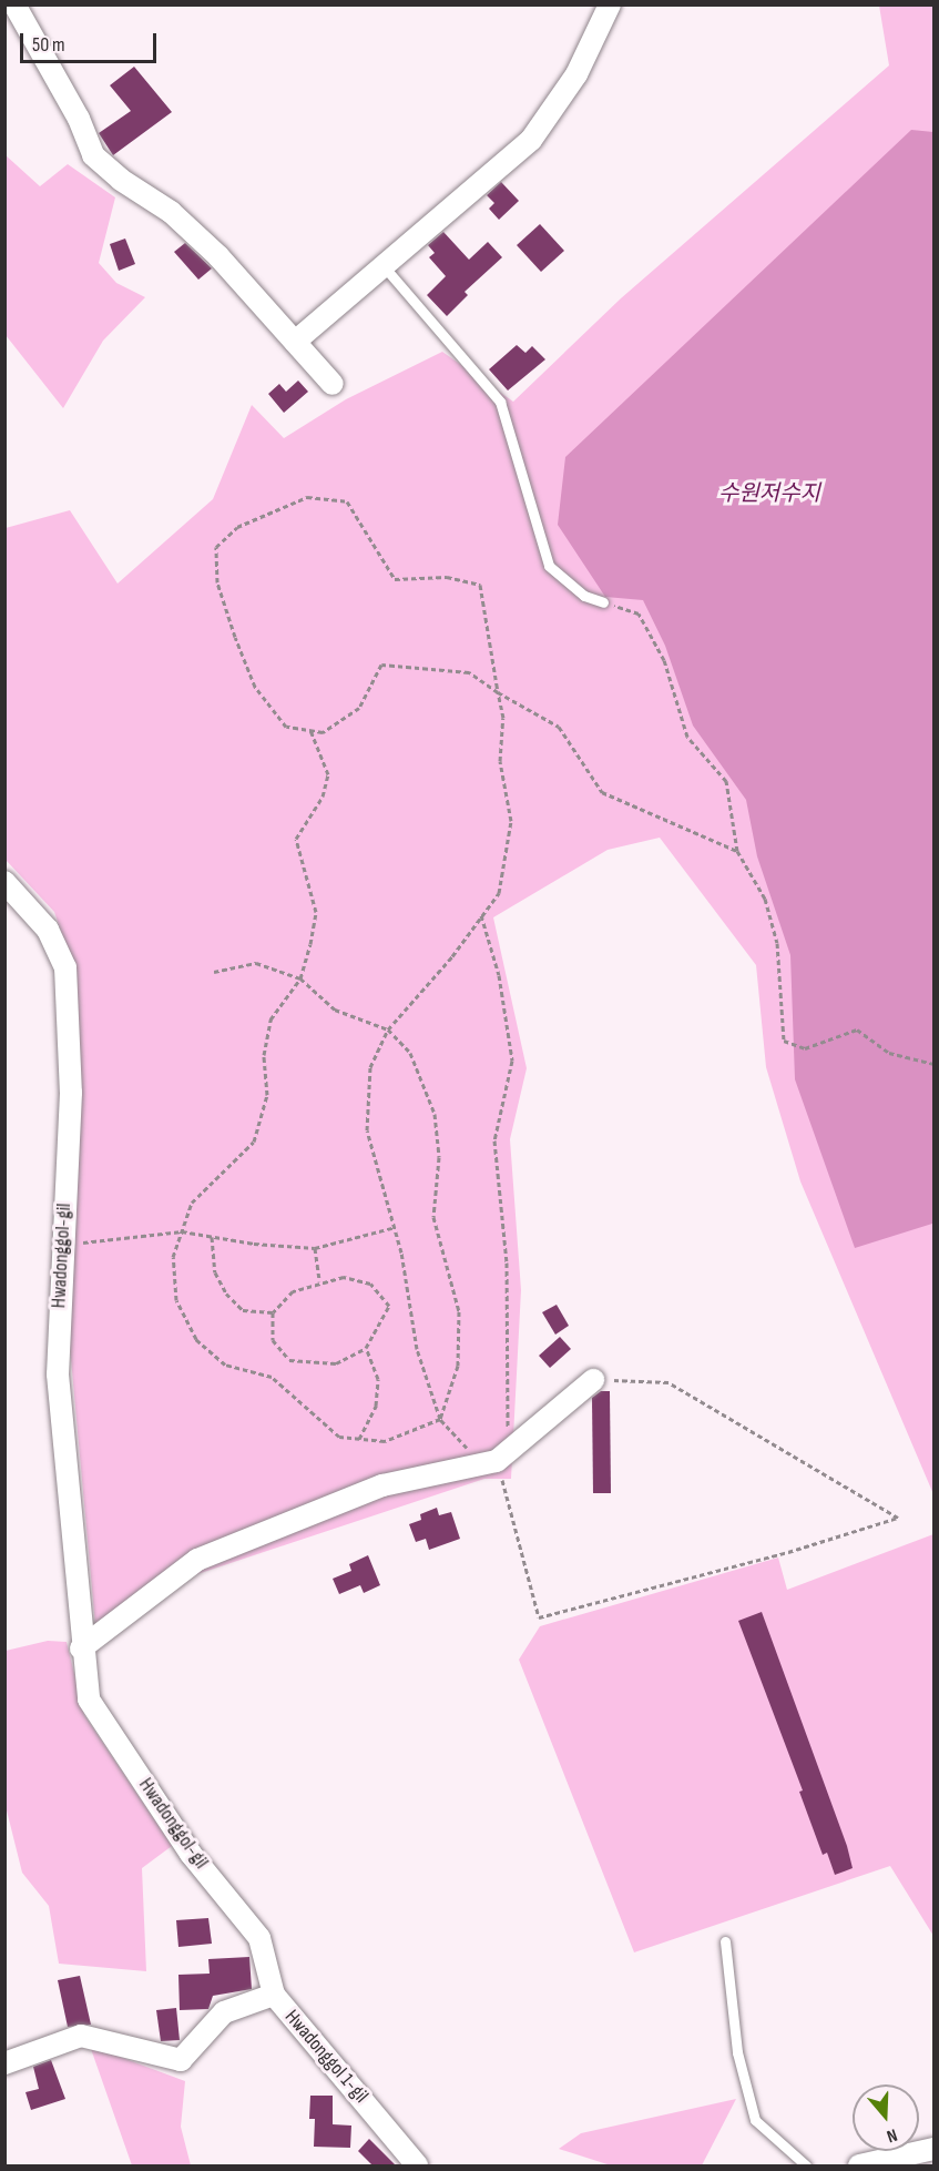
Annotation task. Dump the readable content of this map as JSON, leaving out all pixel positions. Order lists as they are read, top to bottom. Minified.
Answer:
{"streets":{"street":["Hwadonggol-gil","Hwadonggol 1-gil"]},"crossings":[["Hwadonggol-gil","Hwadonggol 1-gil"]],"water":["수원저수지"],"scale_bar":"50 m","north":"bottom"}
